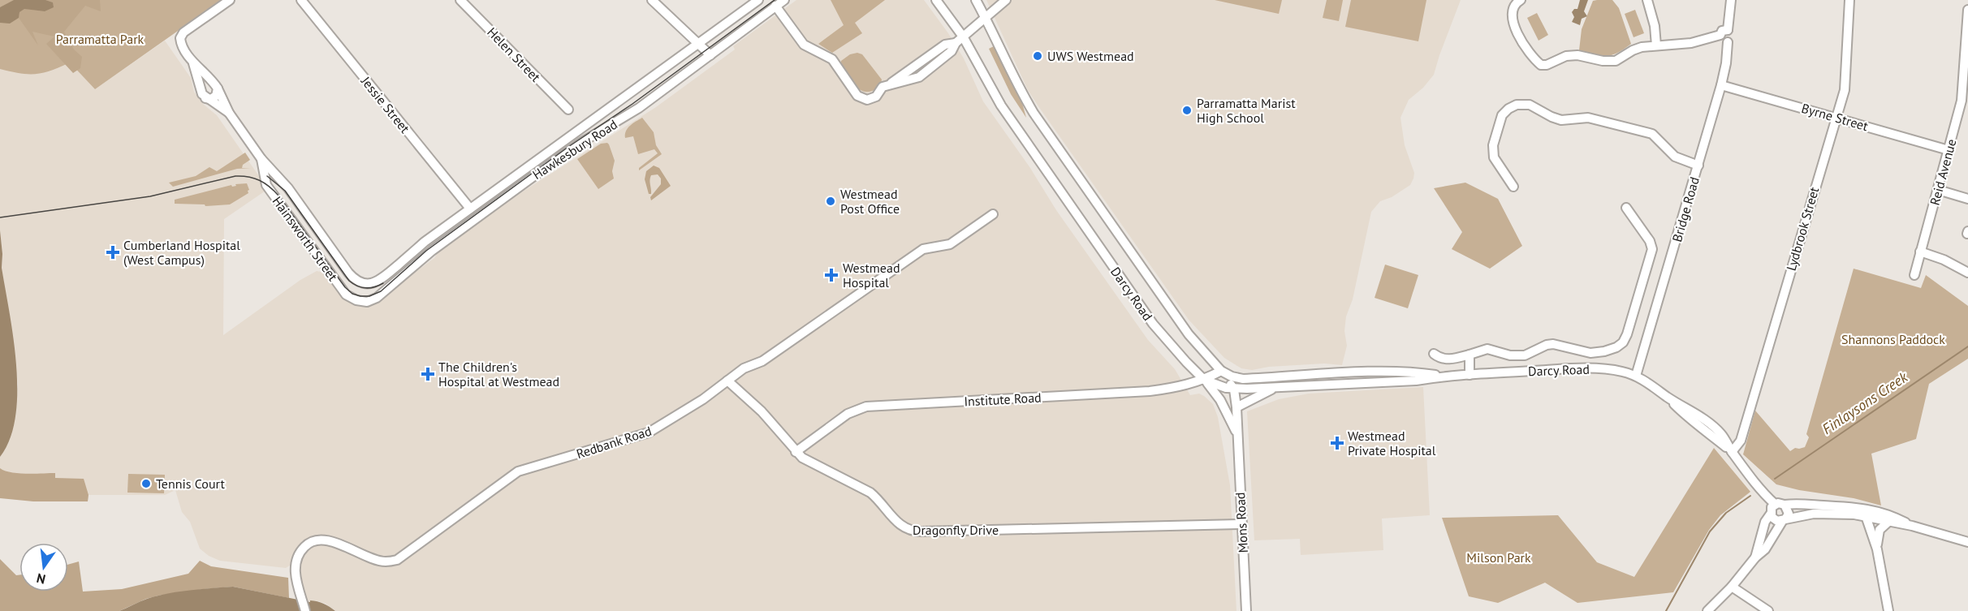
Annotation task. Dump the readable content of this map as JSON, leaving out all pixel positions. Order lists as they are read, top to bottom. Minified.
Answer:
{"streets":{"street":["Helen Street","Jessie Street","Byrne Street","Hawkesbury Road","Reid Avenue","Bridge Road","Lydbrook Street","Hainsworth Street","Darcy Road","Institute Road","Redbank Road","Mons Road","Dragonfly Drive"]},"crossings":[["Jessie Street","Hawkesbury Road"],["Byrne Street","Reid Avenue"],["Byrne Street","Bridge Road"],["Byrne Street","Lydbrook Street"],["Hawkesbury Road","Hainsworth Street"],["Bridge Road","Darcy Road"],["Lydbrook Street","Darcy Road"],["Darcy Road","Institute Road"],["Darcy Road","Mons Road"],["Institute Road","Mons Road"],["Institute Road","Dragonfly Drive"],["Redbank Road","Dragonfly Drive"],["Mons Road","Dragonfly Drive"]],"water":["Finlaysons Creek"],"parks":["Parramatta Park","Shannons Paddock","Milson Park"],"places":{"other":["UWS Westmead","Parramatta Marist High School","Westmead Post Office","Tennis Court"],"health":["Cumberland Hospital (West Campus)","Westmead Hospital","The Children's Hospital at Westmead","Westmead Private Hospital"]},"north":"bottom"}
